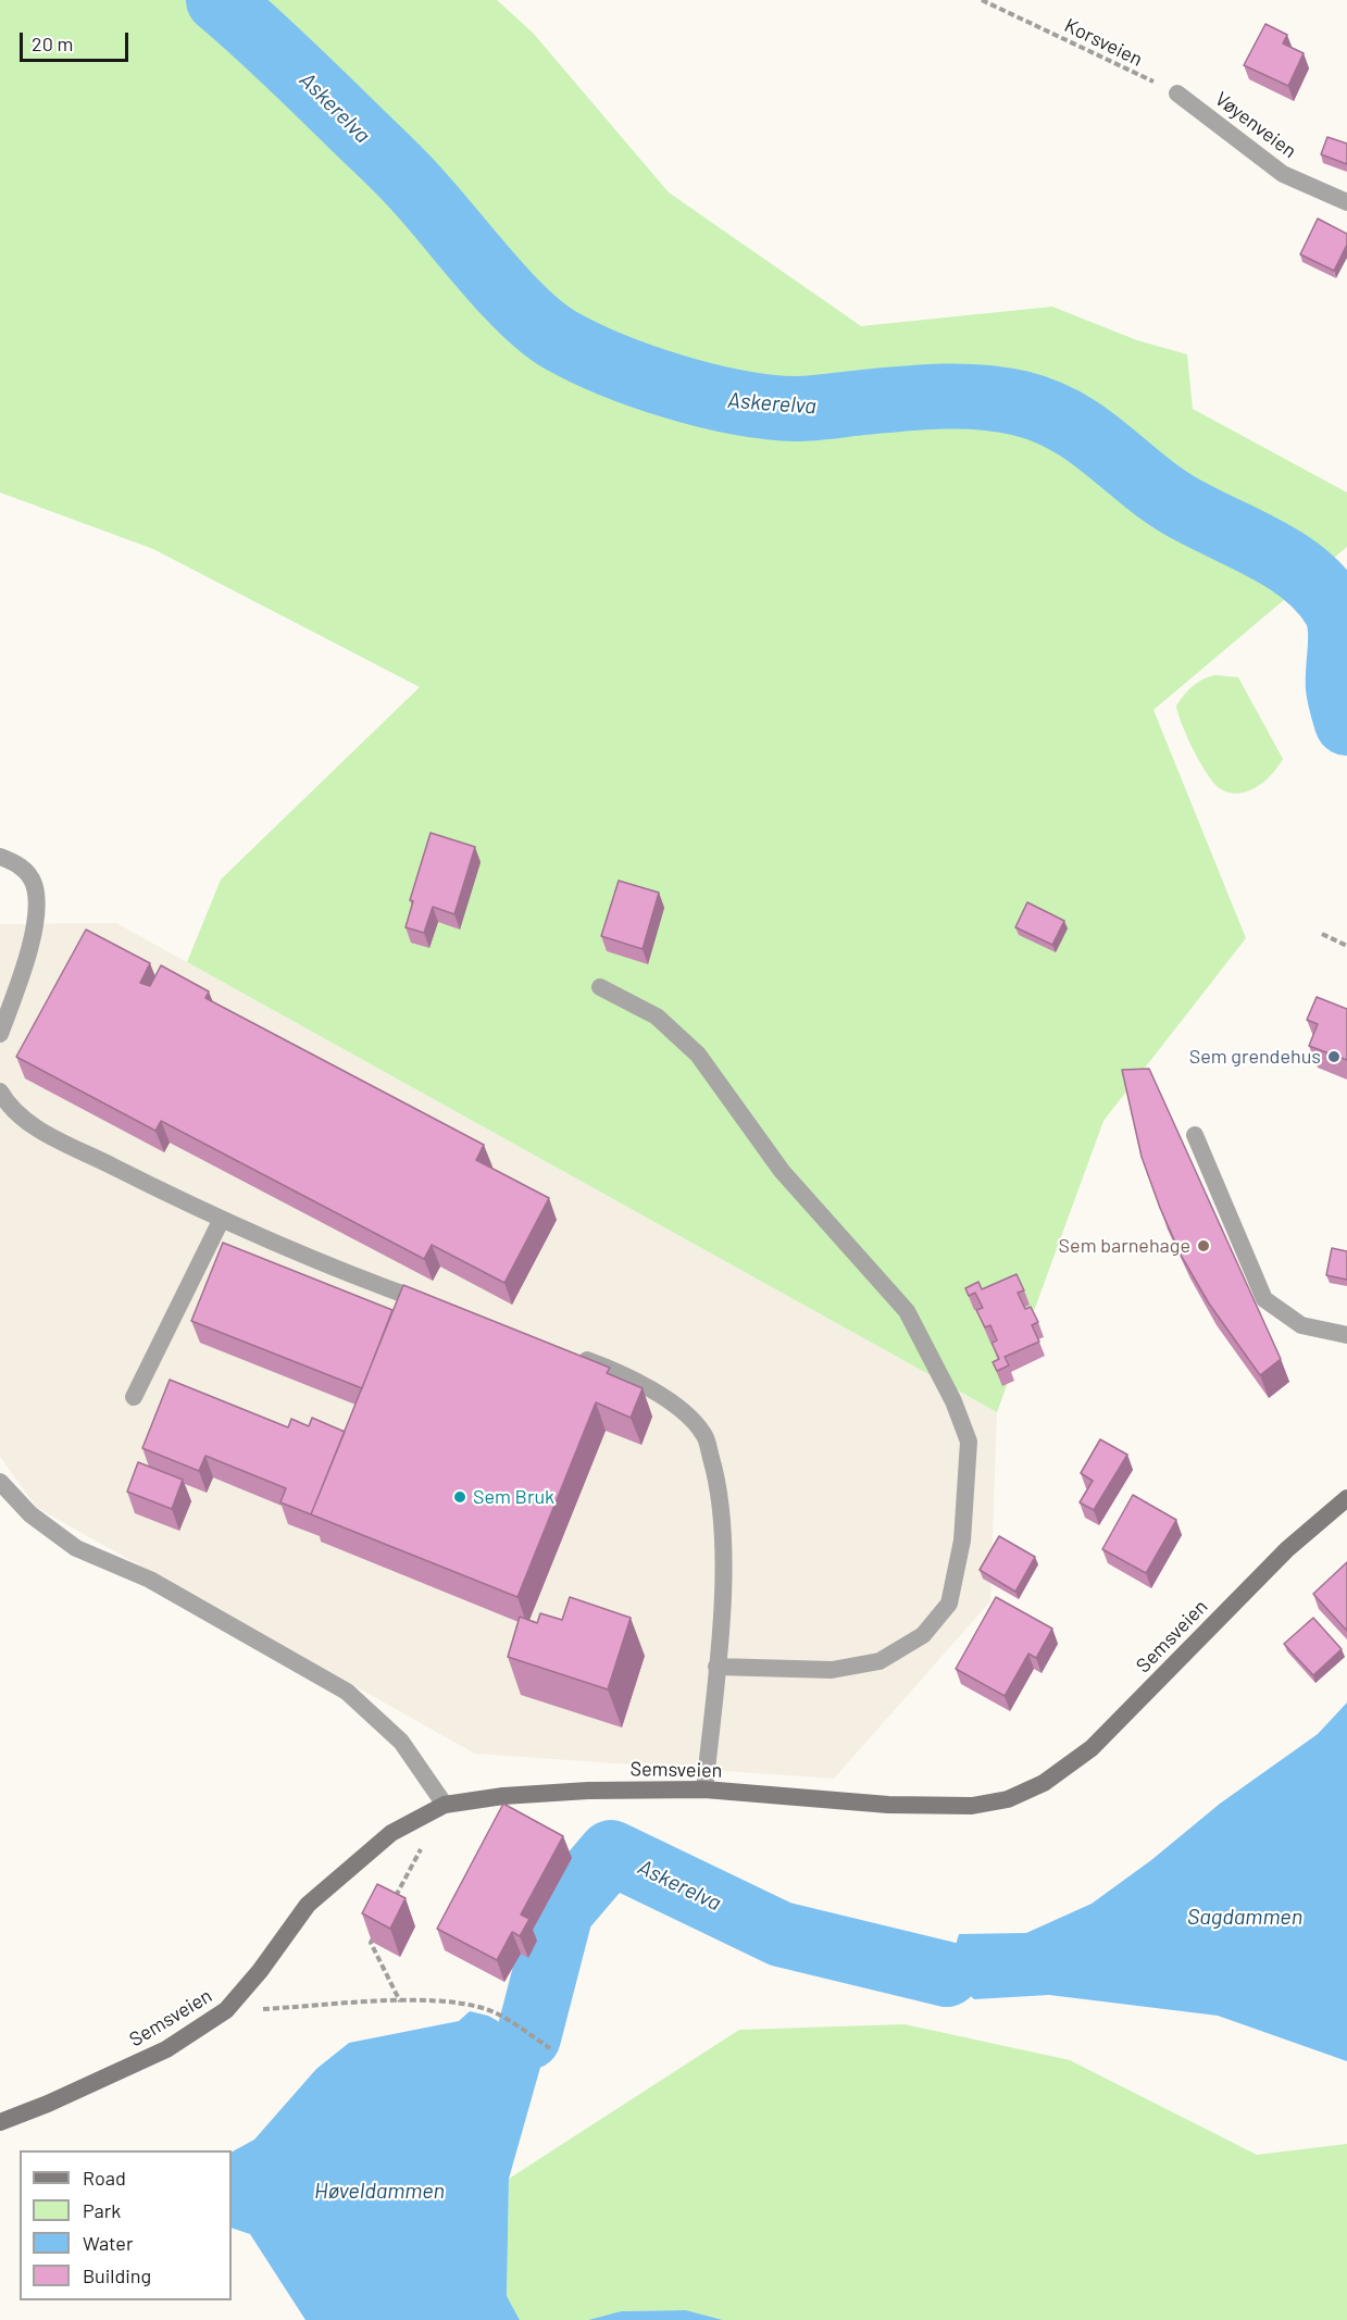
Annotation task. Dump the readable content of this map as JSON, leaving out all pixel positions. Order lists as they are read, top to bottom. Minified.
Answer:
{"streets":{"main road":["Semsveien"],"street":["Vøyenveien"],"path":["Korsveien"]},"crossings":[["Korsveien","Vøyenveien"]],"water":["Askerelva","Sagdammen","Høveldammen"],"places":["Sem grendehus","Sem barnehage","Sem Bruk"],"legend":["Road","Park","Water","Building"],"scale_bar":"20 m"}
